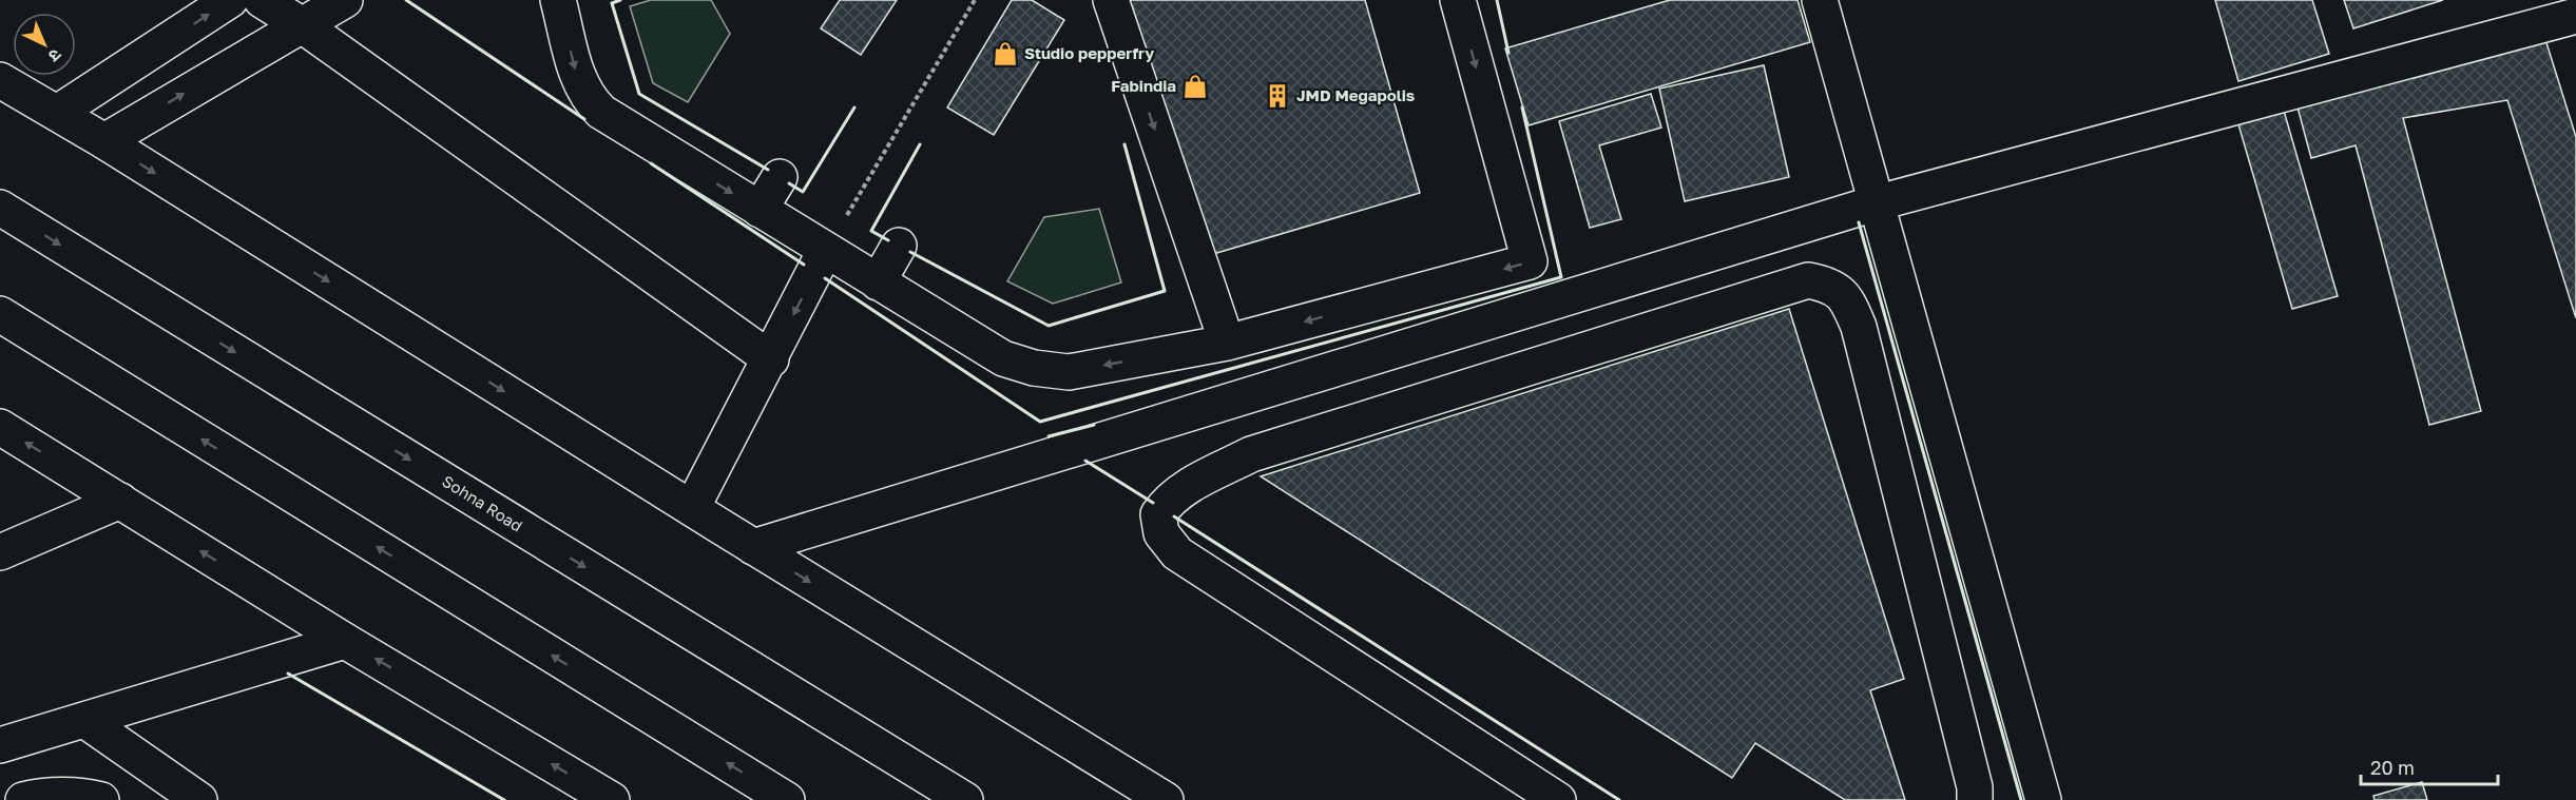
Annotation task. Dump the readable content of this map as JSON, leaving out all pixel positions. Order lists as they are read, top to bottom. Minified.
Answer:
{"streets":{"main road":["Sohna Road"]},"places":{"shop":["Studio pepperfry","Fabindia"],"building":["JMD Megapolis"]},"scale_bar":"20 m","north":"bottom right"}
